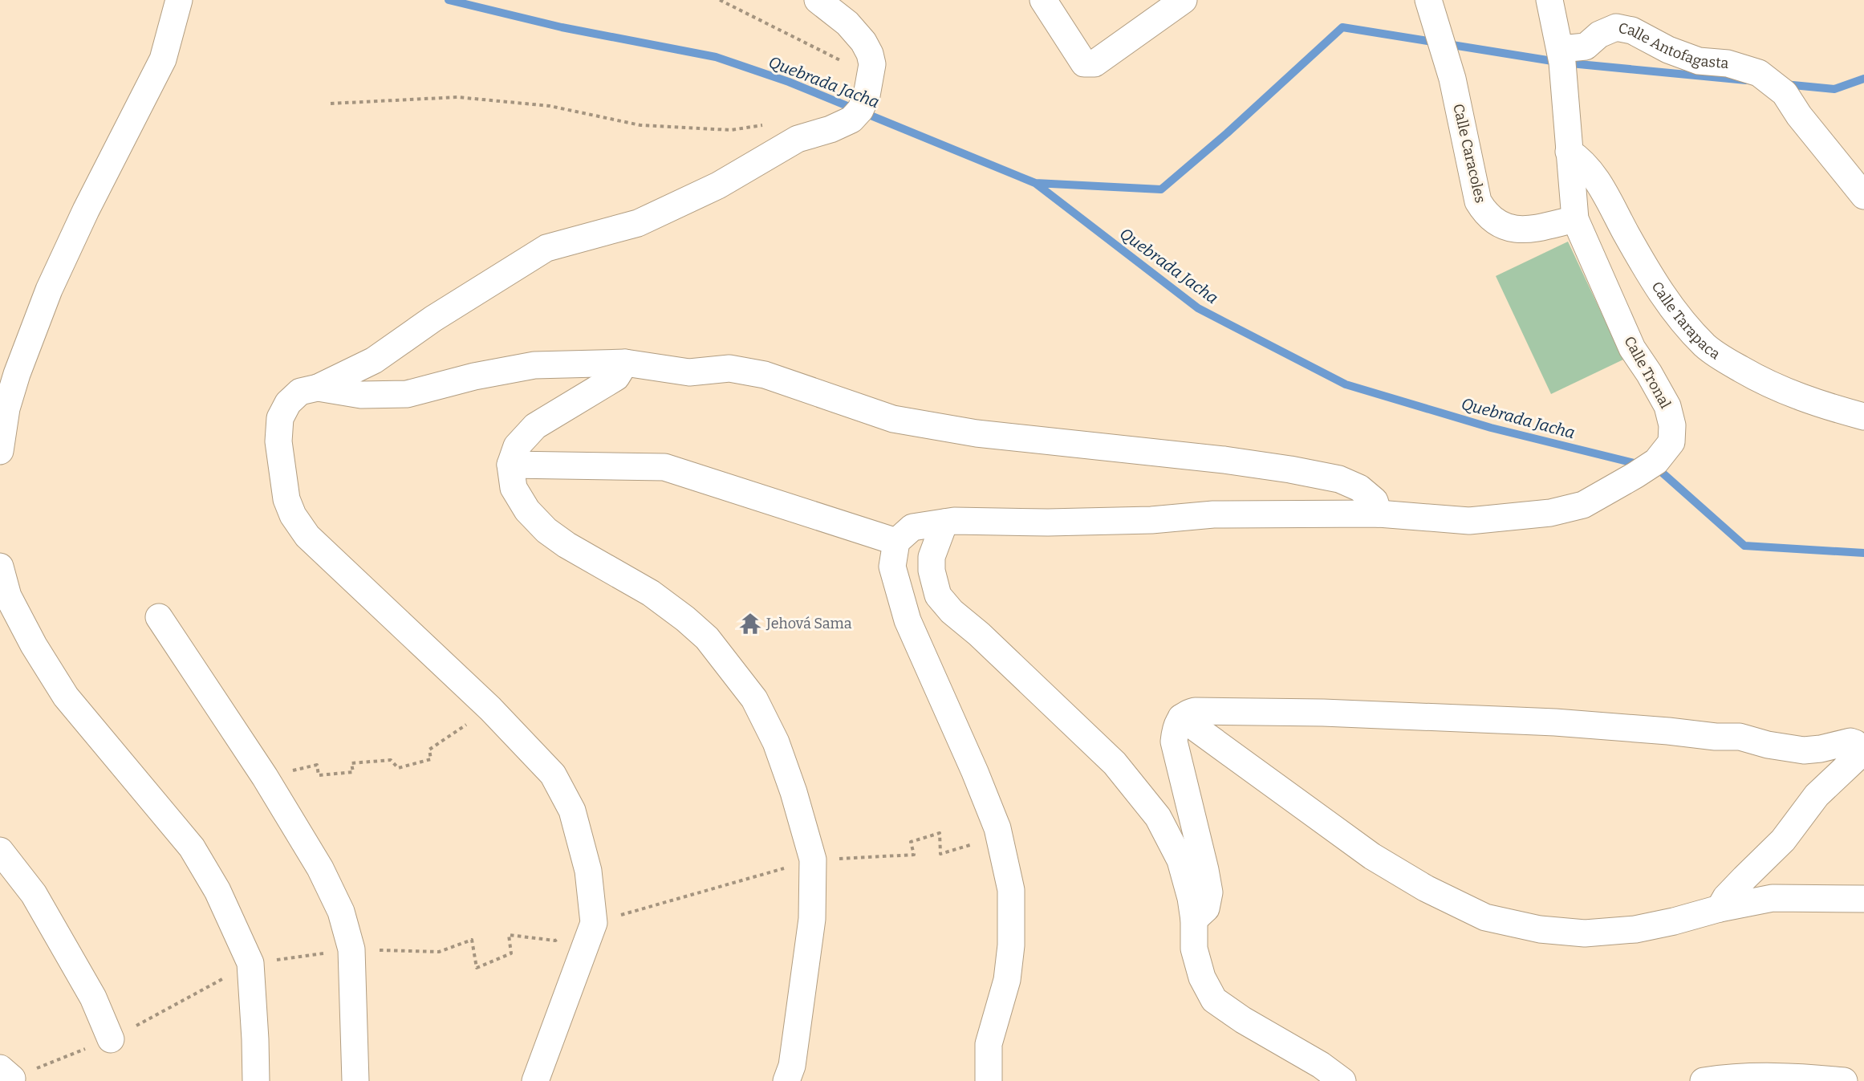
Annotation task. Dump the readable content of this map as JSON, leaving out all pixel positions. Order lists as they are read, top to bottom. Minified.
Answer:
{"streets":{"street":["Calle Antofagasta","Calle Caracoles","Calle Tarapaca","Calle Tronal"]},"crossings":[["Calle Antofagasta","Calle Tronal"],["Calle Caracoles","Calle Tronal"],["Calle Tarapaca","Calle Tronal"]],"water":["Quebrada Jacha"],"places":{"temple":["Jehová Sama"]}}
